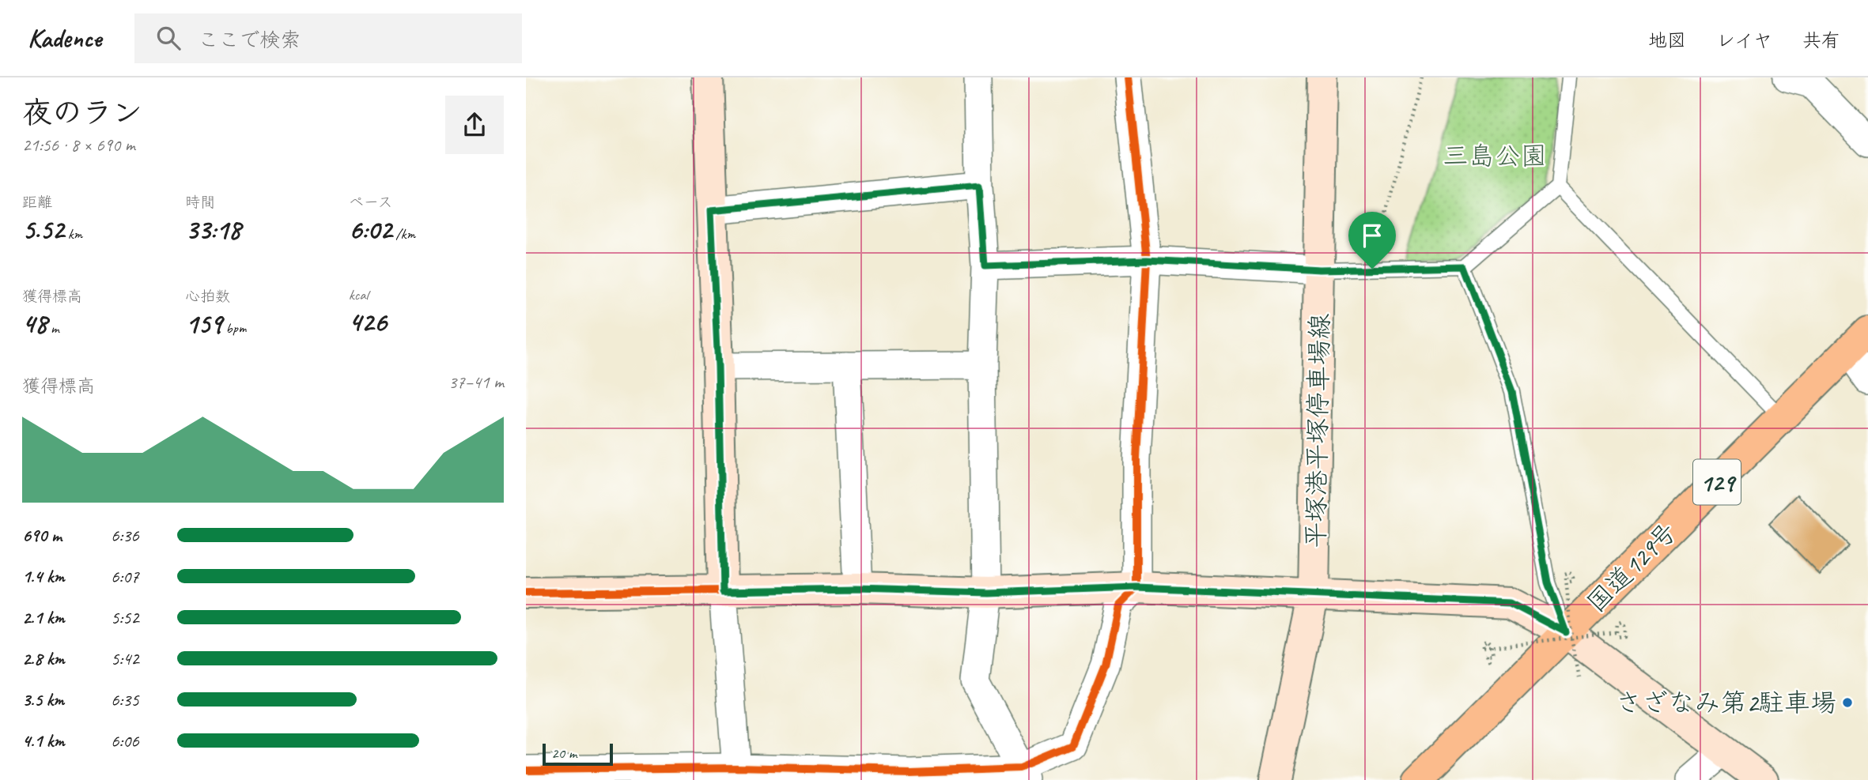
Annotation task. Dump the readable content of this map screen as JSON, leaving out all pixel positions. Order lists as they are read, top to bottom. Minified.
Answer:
{"streets":{"highway":["129","国道129号"],"street":["平塚港平塚停車場線"]},"parks":["三島公園"],"places":["さざなみ第2駐車場"],"scale_bar":"20 m","page":{"header":"Kadence","search":"ここで検索","nav":["地図","レイヤ","共有"],"heading":["夜のラン","21:56 · 8 × 690 m"],"stats":[["距離","5.52 km"],["時間","33:18"],["ペース","6:02 /km"],["獲得標高","48 m"],["心拍数","159 bpm"],["kcal","426"]],"chart":["獲得標高","37–41 m"],"list":[{"name":"690 m","note":"6:36"},{"name":"1.4 km","note":"6:07"},{"name":"2.1 km","note":"5:52"},{"name":"2.8 km","note":"5:42"},{"name":"3.5 km","note":"6:35"},{"name":"4.1 km","note":"6:06"}],"scale":"20 m"}}
